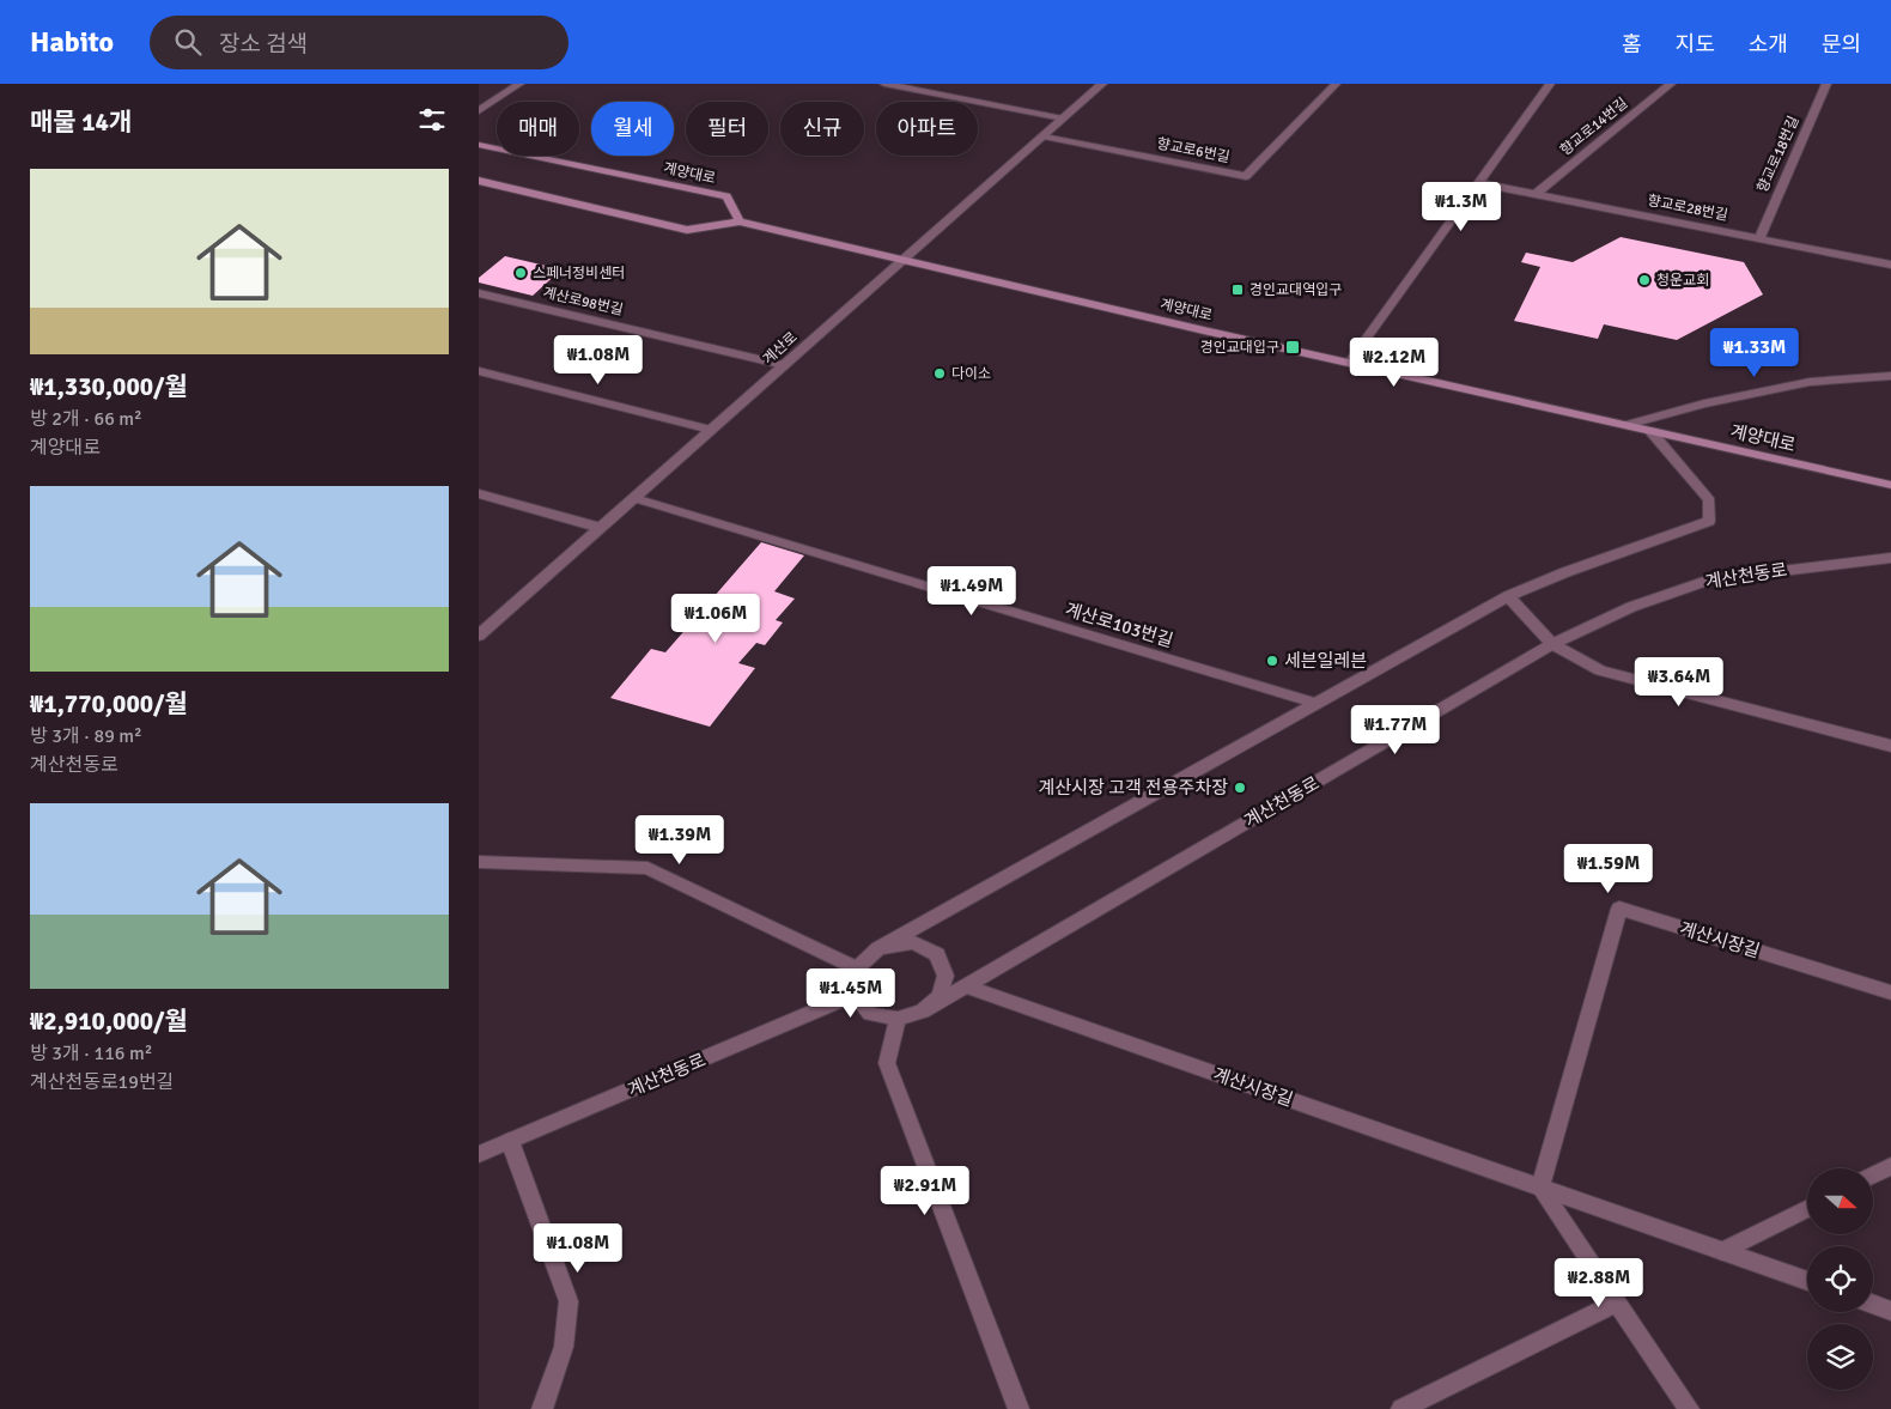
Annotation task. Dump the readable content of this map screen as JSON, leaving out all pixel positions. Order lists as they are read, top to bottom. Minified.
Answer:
{"streets":{"main road":["계양대로"],"street":["향교로14번길","향교로6번길","향교로18번길","향교로28번길","계산로98번길","계산로","계산천동로","계산로103번길","계산시장길"]},"crossings":[["향교로14번길","향교로28번길"],["향교로6번길","계산로"],["향교로18번길","향교로28번길"],["계양대로","계산로"],["계산로98번길","계산로"],["계산로","계산로103번길"],["계산천동로","계산시장길"]],"places":{"other":["스페너정비센터","청운교회","다이소","세븐일레븐","계산시장 고객 전용주차장"],"transit":["경인교대역입구","경인교대입구"]},"north":"right","page":{"header":"Habito","search":"장소 검색","nav":["홈","지도","소개","문의"],"heading":"매물 14개","chip":["매매","월세","필터","신규","아파트"],"list":[{"name":"₩1,330,000/월","note":"방 2개 · 66 m² · 계양대로"},{"name":"₩1,770,000/월","note":"방 3개 · 89 m² · 계산천동로"},{"name":"₩2,910,000/월","note":"방 3개 · 116 m² · 계산천동로19번길"}],"price":["₩1.3M","₩1.33M","₩1.08M","₩2.12M","₩1.49M","₩1.06M","₩3.64M","₩1.77M","₩1.39M","₩1.59M","₩1.45M","₩2.91M","₩1.08M","₩2.88M"]}}
